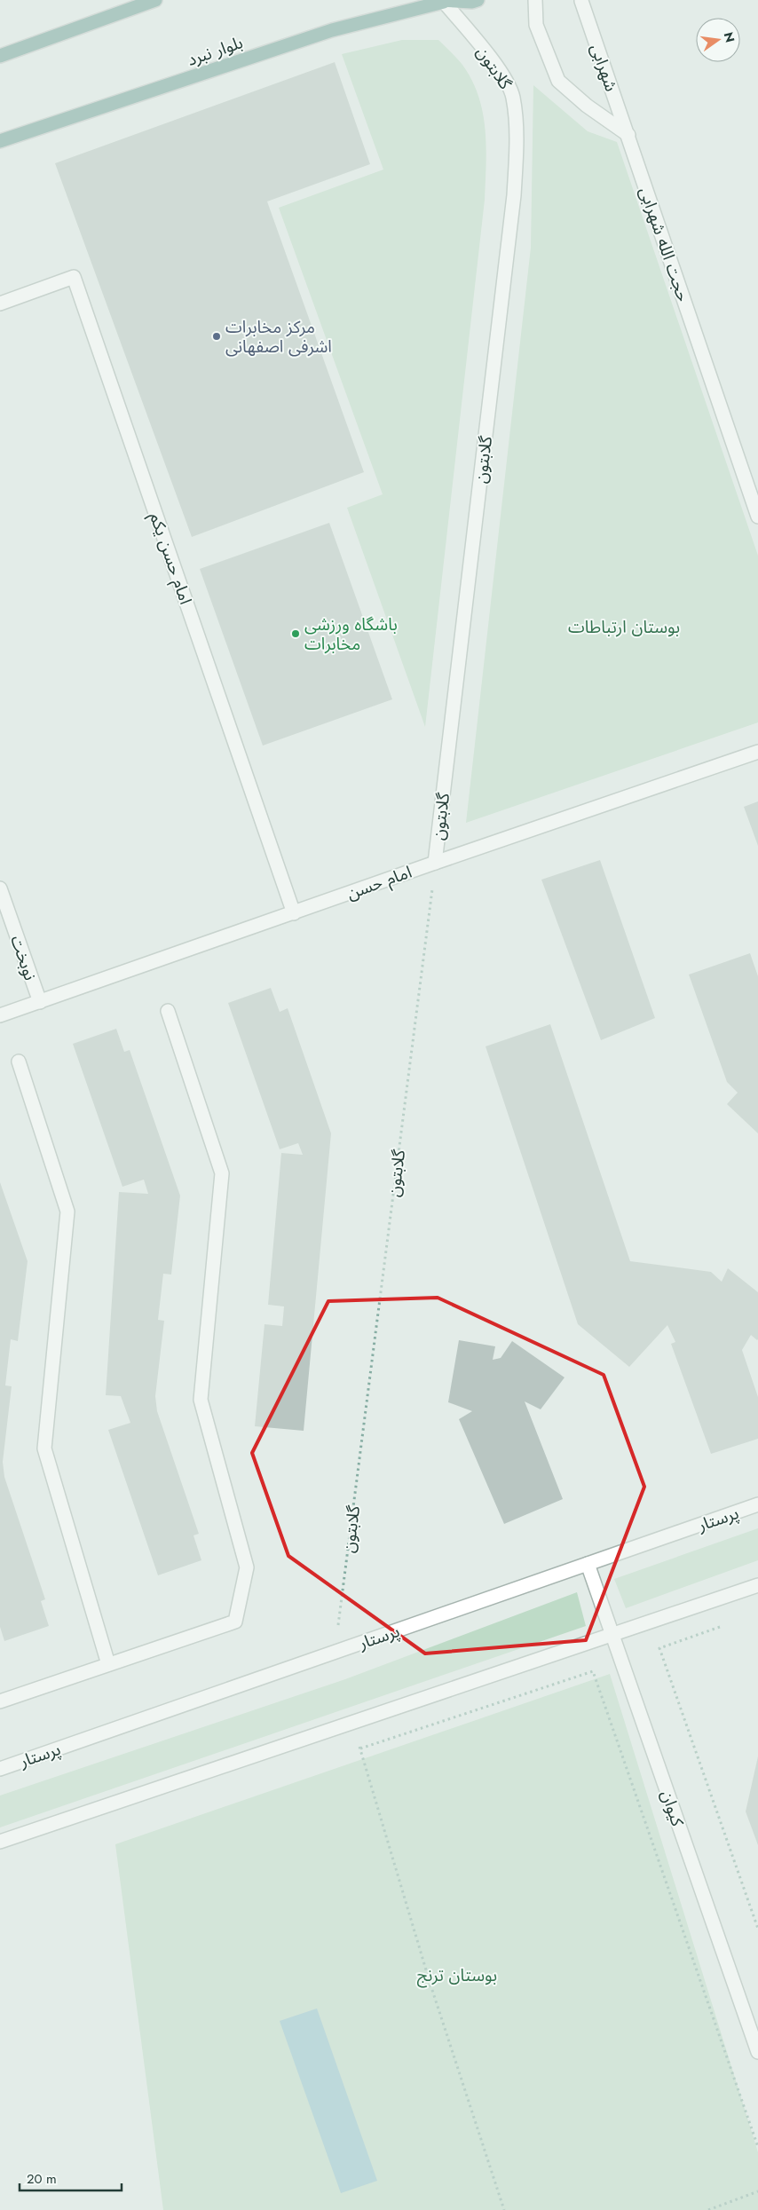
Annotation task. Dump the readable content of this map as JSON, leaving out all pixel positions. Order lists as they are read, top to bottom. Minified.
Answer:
{"streets":{"main road":["بلوار نبرد"],"street":["گلابتون","شهرابی","حجت الله شهرابی","امام حسن یکم","امام حسن","نوبخت","پرستار","کیوان"]},"crossings":[["بلوار نبرد","گلابتون"],["گلابتون","امام حسن"],["گلابتون","پرستار"],["شهرابی","حجت الله شهرابی"],["امام حسن یکم","امام حسن"],["امام حسن","نوبخت"],["پرستار","کیوان"]],"parks":["بوستان ارتباطات","بوستان ترنج"],"places":["مرکز مخابرات اشرفی اصفهانی","باشگاه ورزشی مخابرات"],"scale_bar":"20 m","north":"right"}
